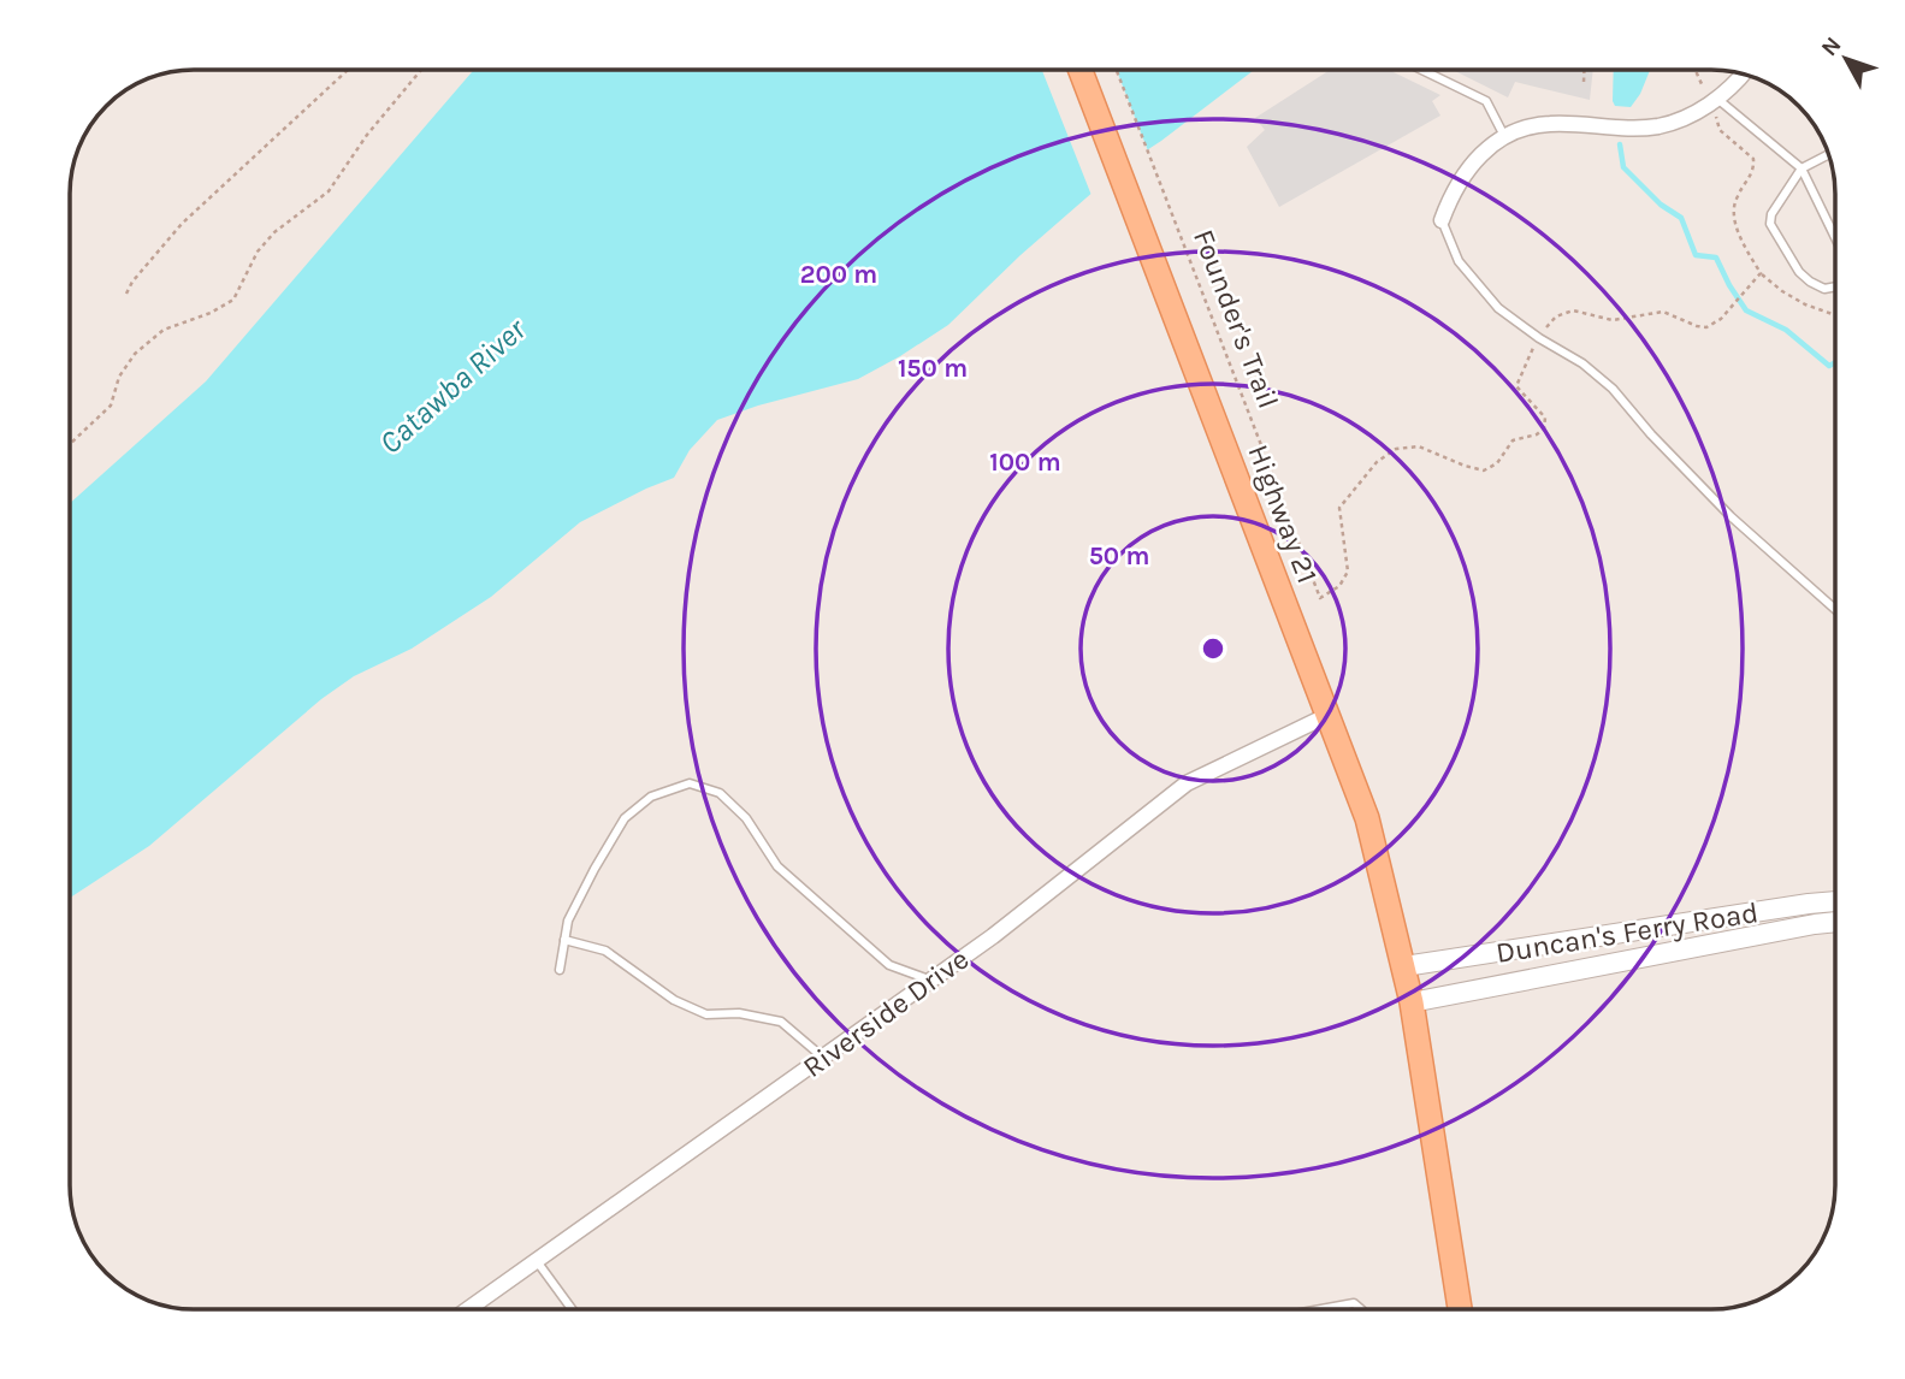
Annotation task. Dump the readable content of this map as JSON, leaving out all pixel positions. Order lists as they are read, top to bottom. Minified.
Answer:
{"streets":{"main road":["Highway 21"],"street":["Duncan's Ferry Road","Riverside Drive"],"path":["Founder's Trail"]},"crossings":[["Highway 21","Duncan's Ferry Road"],["Highway 21","Riverside Drive"]],"water":["Catawba River"],"north":"top left","rings":["200 m","150 m","100 m","50 m"]}
